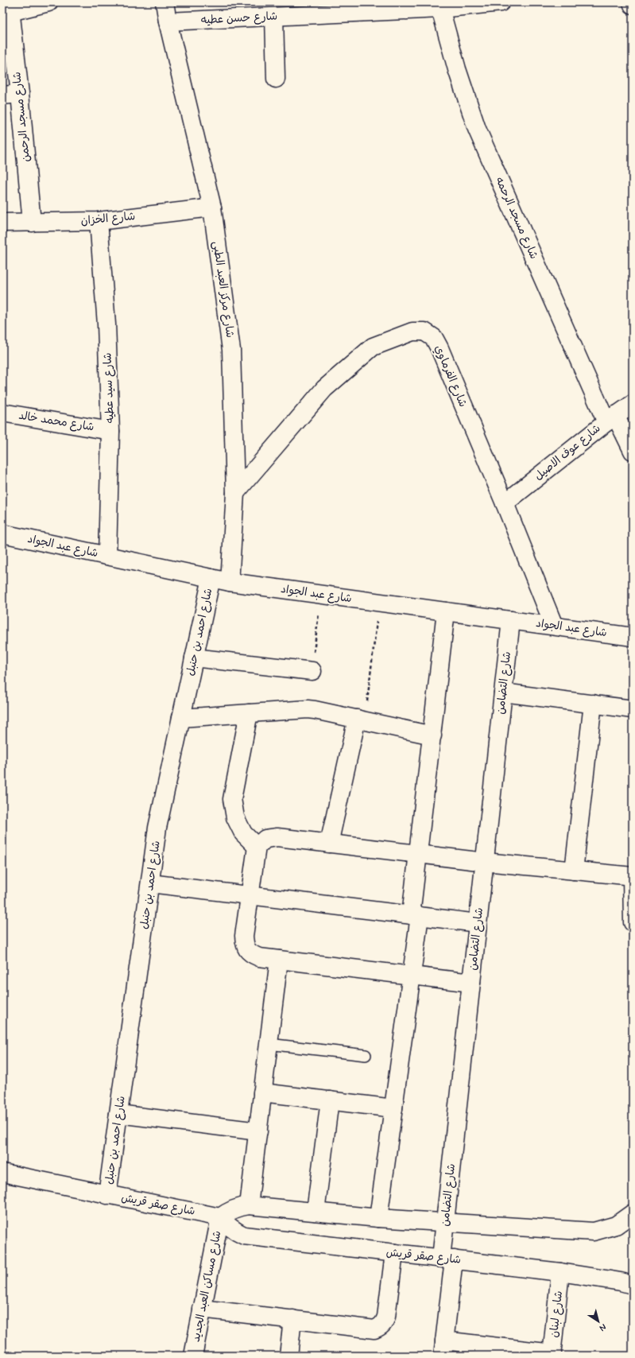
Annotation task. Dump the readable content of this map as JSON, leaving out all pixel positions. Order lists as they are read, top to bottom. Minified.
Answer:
{"streets":{"street":["شارع حسن عطيه","شارع مسجد الرحمن","شارع مسجد الرحمه","شارع الخزان","شارع مركز العبد الطبى","شارع الفرماوي","شارع سيد عطيه","شارع محمد خالد","شارع عوف الاصيل","شارع عبد الجواد","شارع احمد بن حنبل","شارع التضامن","شارع صقر قريش","شارع مساكن العبد الجديد","شارع لبنان"]},"crossings":[["شارع حسن عطيه","شارع مسجد الرحمه"],["شارع حسن عطيه","شارع مركز العبد الطبى"],["شارع مسجد الرحمن","شارع الخزان"],["شارع مسجد الرحمه","شارع عوف الاصيل"],["شارع الخزان","شارع مركز العبد الطبى"],["شارع الخزان","شارع سيد عطيه"],["شارع مركز العبد الطبى","شارع الفرماوي"],["شارع مركز العبد الطبى","شارع عبد الجواد"],["شارع الفرماوي","شارع عوف الاصيل"],["شارع الفرماوي","شارع عبد الجواد"],["شارع سيد عطيه","شارع محمد خالد"],["شارع سيد عطيه","شارع عبد الجواد"],["شارع عبد الجواد","شارع احمد بن حنبل"],["شارع عبد الجواد","شارع التضامن"],["شارع احمد بن حنبل","شارع صقر قريش"],["شارع التضامن","شارع صقر قريش"],["شارع صقر قريش","شارع مساكن العبد الجديد"],["شارع صقر قريش","شارع لبنان"]],"north":"bottom right"}
